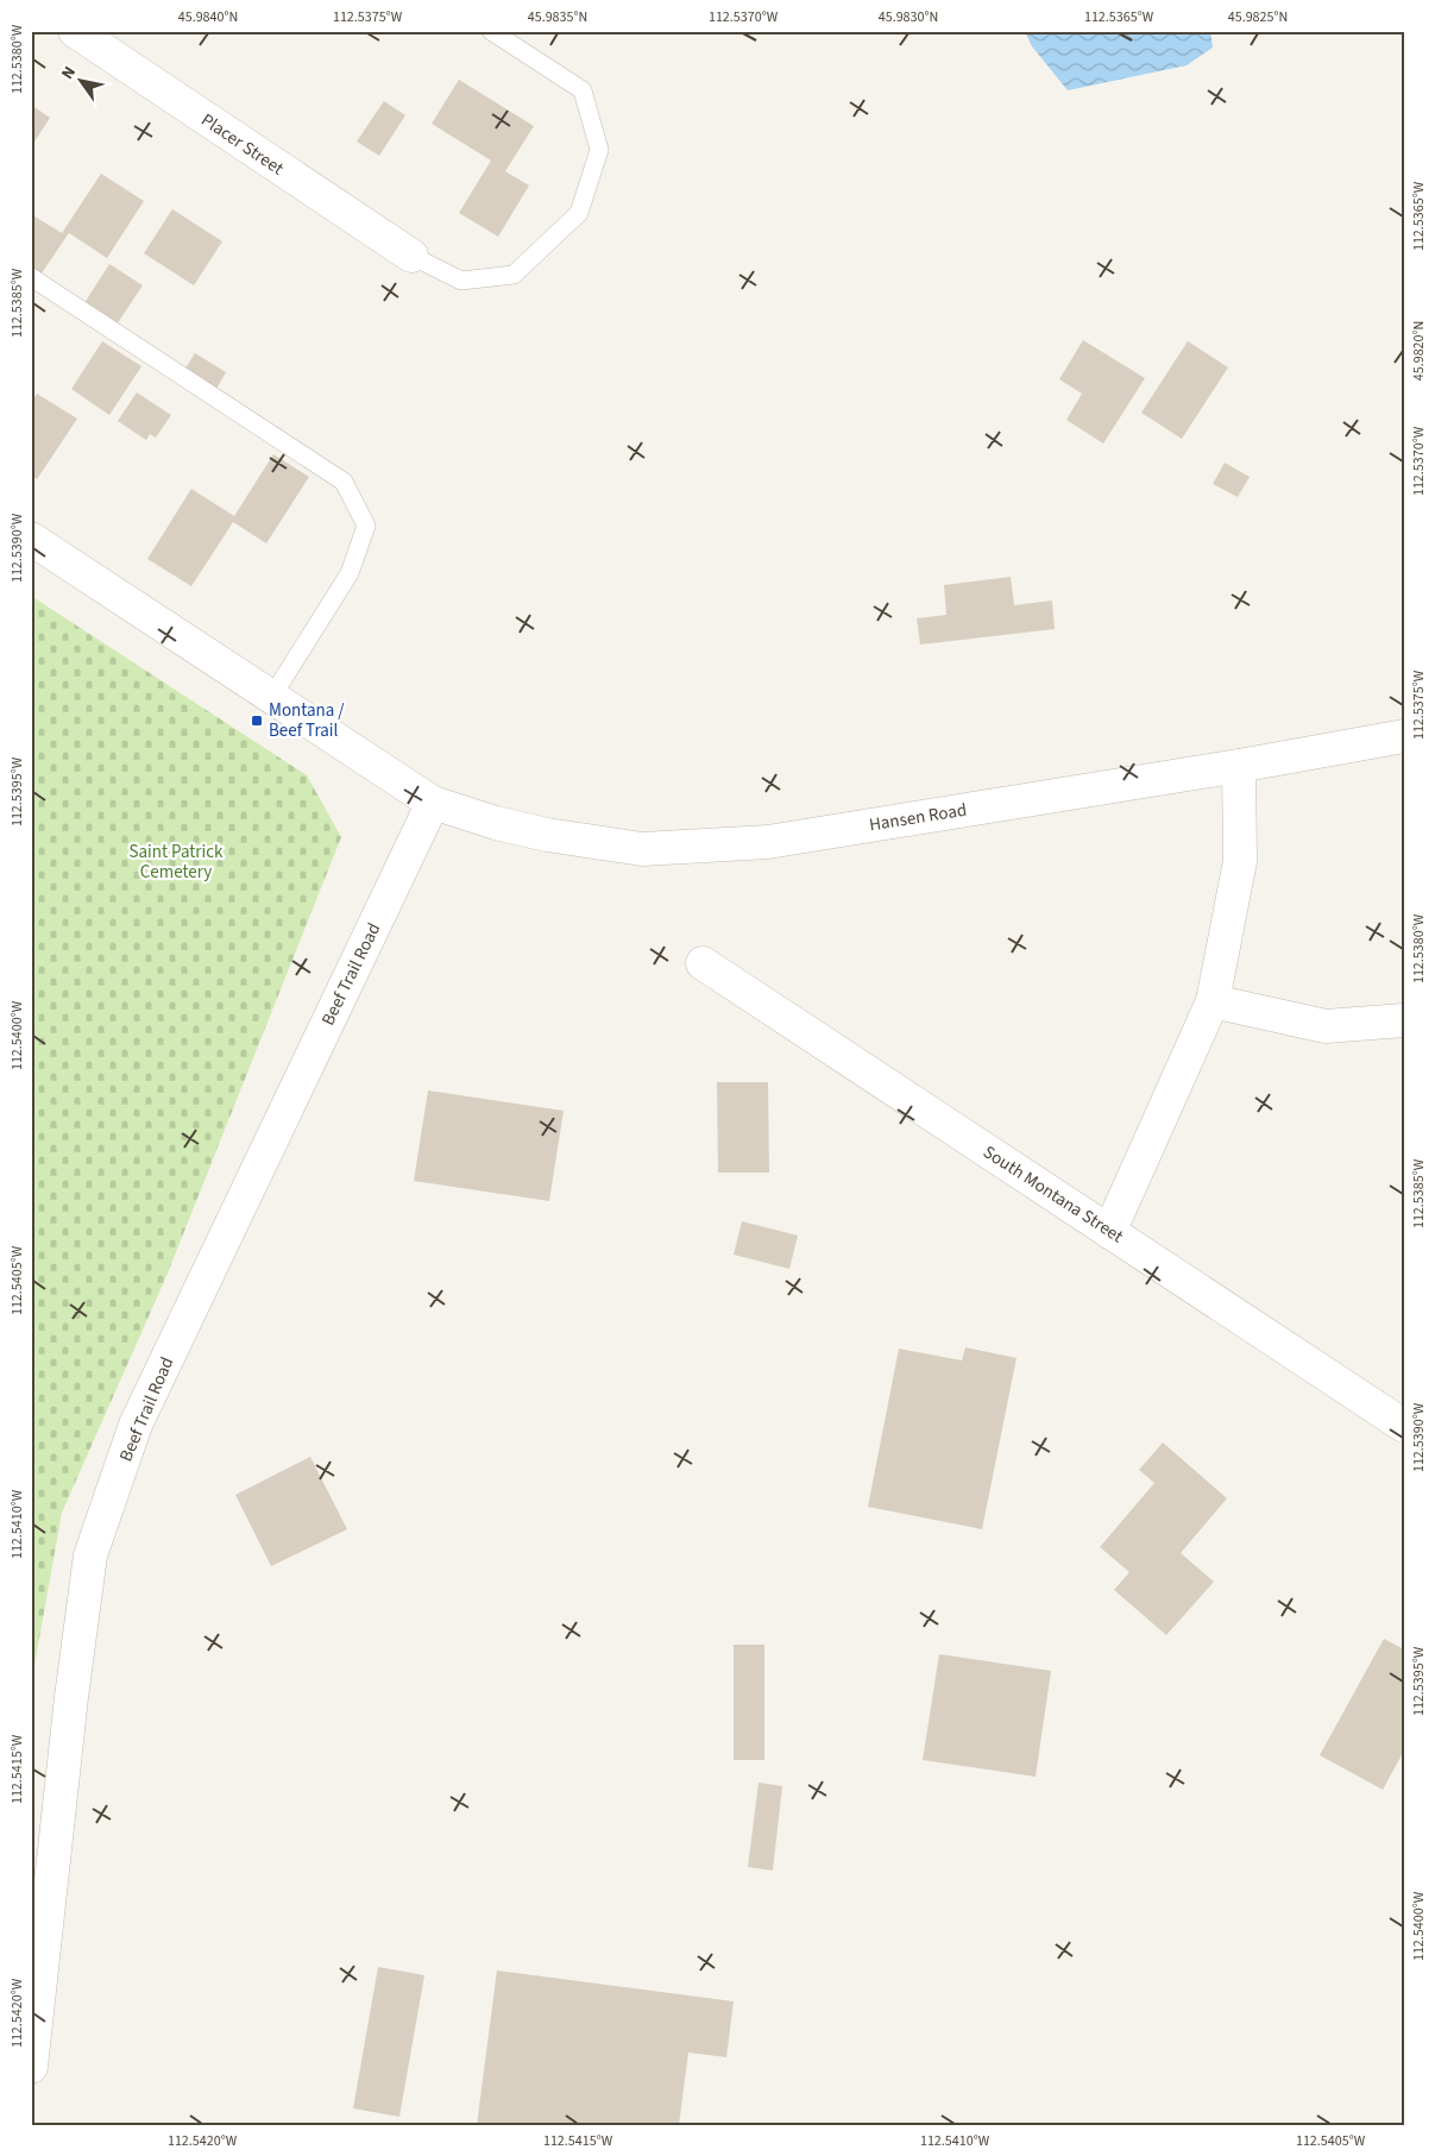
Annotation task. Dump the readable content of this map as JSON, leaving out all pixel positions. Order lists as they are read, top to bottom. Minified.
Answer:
{"streets":{"street":["Placer Street","Hansen Road","Beef Trail Road","South Montana Street"]},"crossings":[["Hansen Road","Beef Trail Road"]],"parks":["Saint Patrick Cemetery"],"places":{"transit":["Montana / Beef Trail"]},"north":"top left","coordinates":["45.9840°N","112.5375°W","45.9835°N","112.5370°W","45.9830°N","112.5365°W","45.9825°N","112.5380°W","112.5385°W","45.9820°N","112.5390°W","112.5395°W","112.5400°W","112.5405°W","112.5410°W","112.5415°W","112.5420°W"]}
